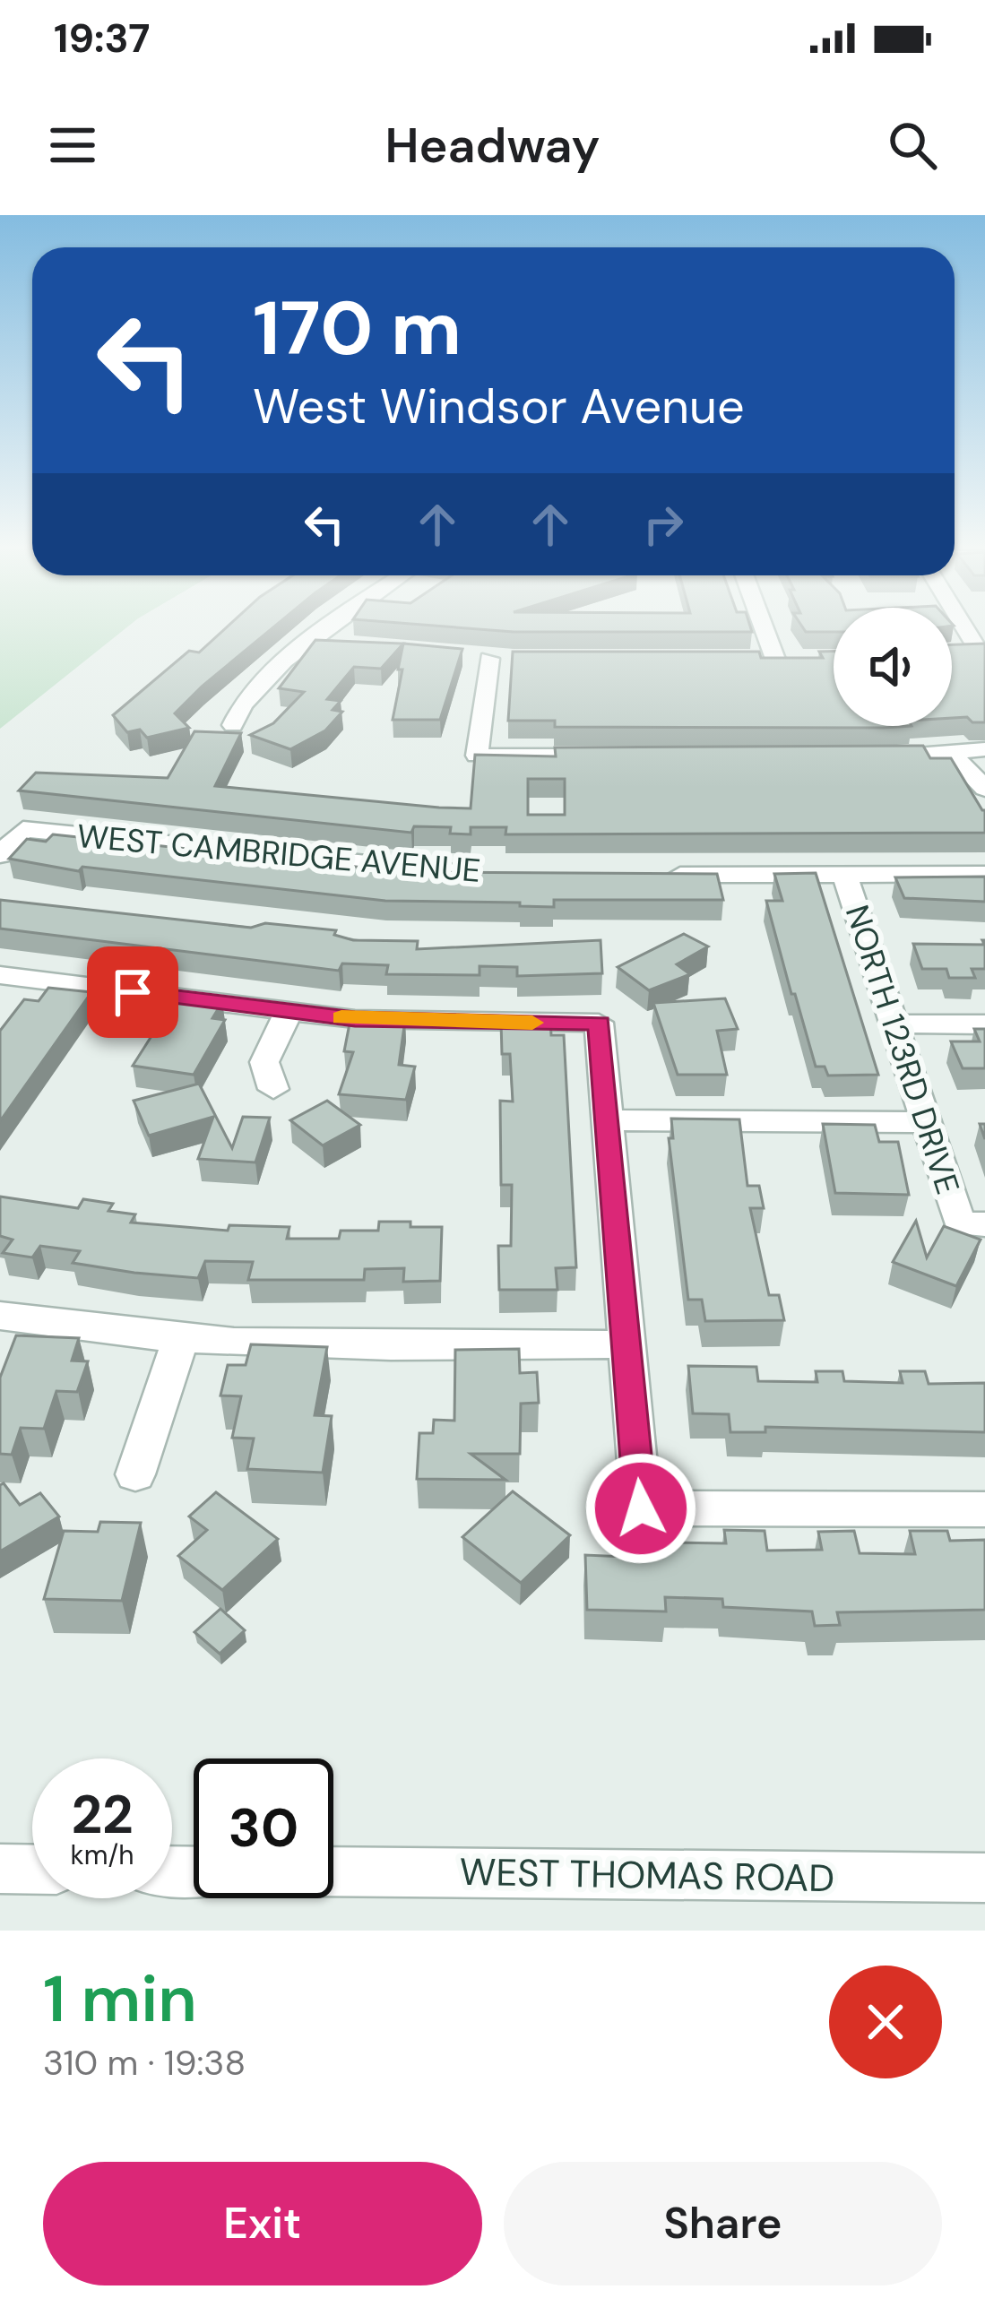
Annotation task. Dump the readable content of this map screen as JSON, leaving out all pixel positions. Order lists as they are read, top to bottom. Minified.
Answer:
{"streets":{"street":["WEST CAMBRIDGE AVENUE","NORTH 123RD DRIVE","WEST THOMAS ROAD"]},"page":{"status":"19:37","header":"Headway","turn":["170 m","West Windsor Avenue"],"speed":"22 km/h","limit":"30","heading":["1 min","310 m · 19:38"],"buttons":["Exit","Share"]}}
